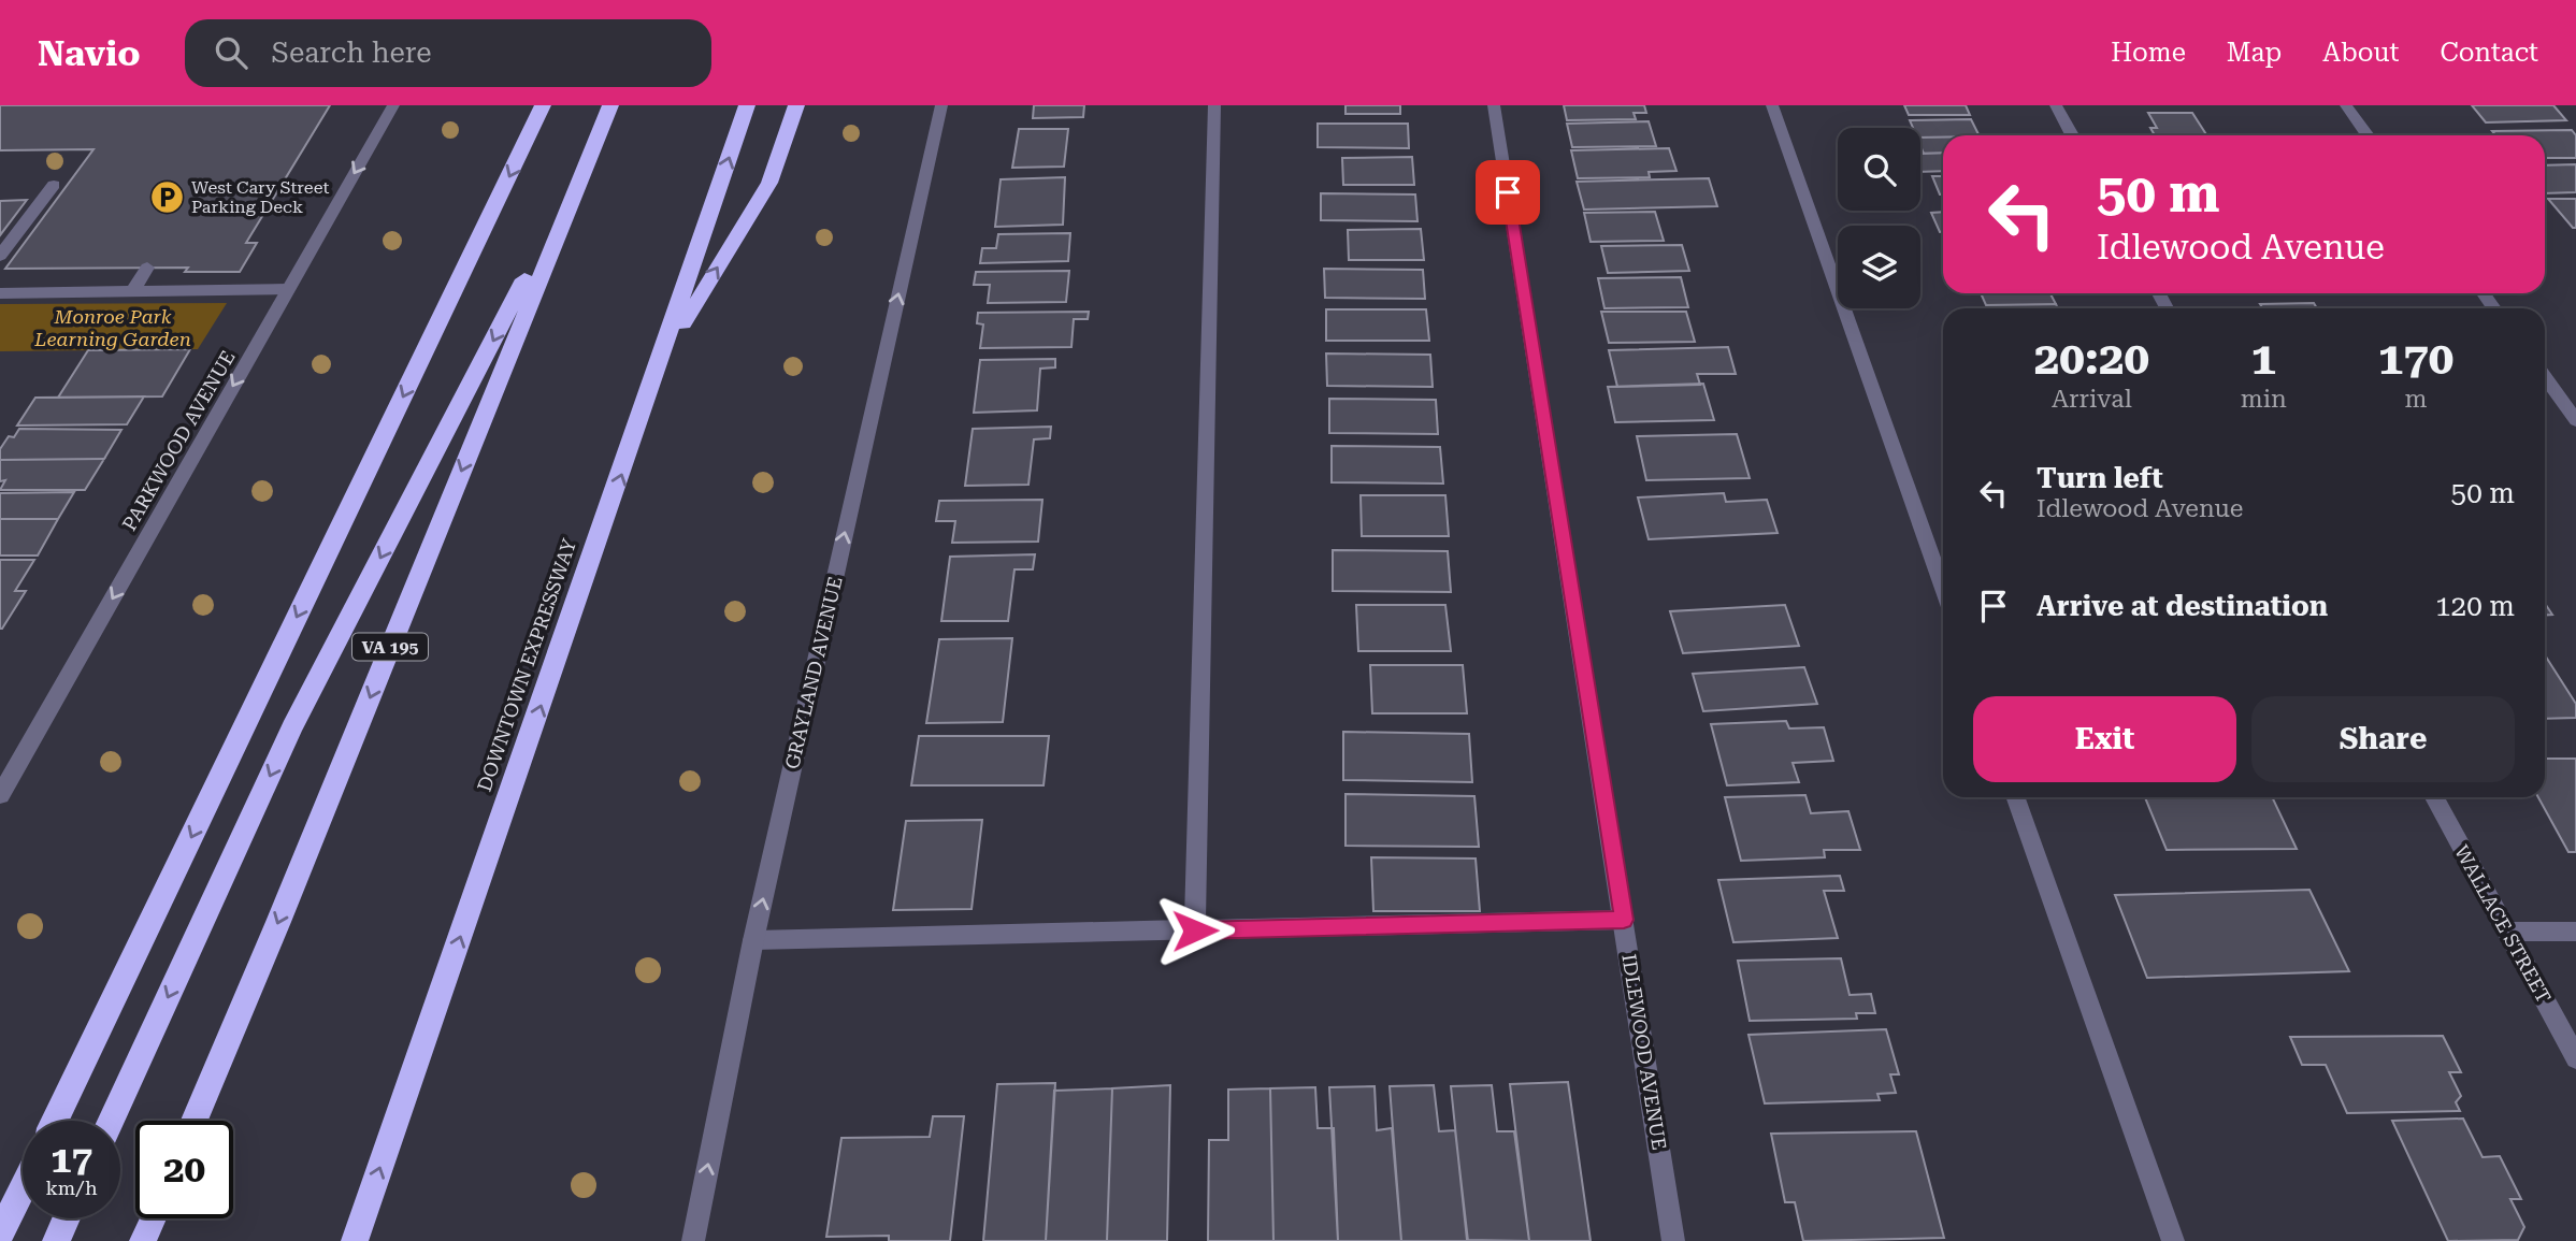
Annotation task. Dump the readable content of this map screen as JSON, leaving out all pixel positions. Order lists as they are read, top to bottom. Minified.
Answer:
{"streets":{"highway":["VA 195","DOWNTOWN EXPRESSWAY"],"street":["PARKWOOD AVENUE","GRAYLAND AVENUE","WALLACE STREET","IDLEWOOD AVENUE"]},"one_way":["PARKWOOD AVENUE","GRAYLAND AVENUE"],"parks":["Monroe Park Learning Garden"],"places":{"parking":["West Cary Street Parking Deck"]},"page":{"header":"Navio","search":"Search here","nav":["Home","Map","About","Contact"],"turn":["50 m","Idlewood Avenue"],"eta":["20:20","Arrival","1","min","170","m"],"list":[{"name":"Turn left","note":"Idlewood Avenue","value":"50 m"},{"name":"Arrive at destination","value":"120 m"}],"buttons":["Exit","Share"],"speed":"17 km/h","limit":"20"}}
